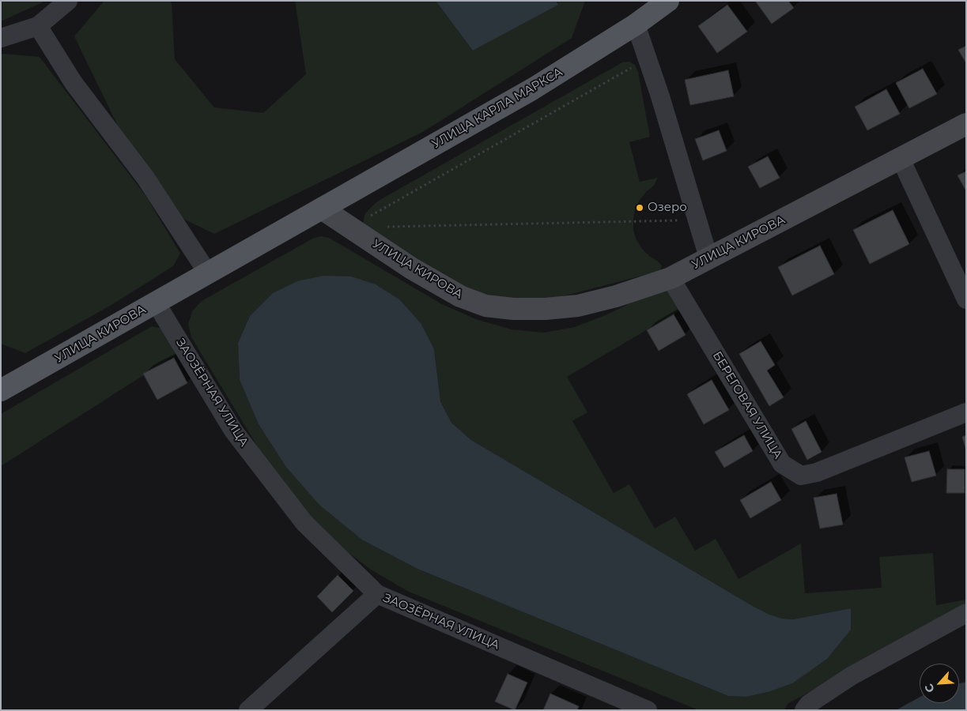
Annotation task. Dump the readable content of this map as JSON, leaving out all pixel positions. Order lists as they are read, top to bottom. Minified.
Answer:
{"streets":{"main road":["УЛИЦА КАРЛА МАРКСА","УЛИЦА КИРОВА"],"street":["ЗАОЗЁРНАЯ УЛИЦА","БЕРЕГОВАЯ УЛИЦА"]},"crossings":[["УЛИЦА КАРЛА МАРКСА","УЛИЦА КИРОВА"],["УЛИЦА КИРОВА","ЗАОЗЁРНАЯ УЛИЦА"],["УЛИЦА КИРОВА","БЕРЕГОВАЯ УЛИЦА"]],"places":["Озеро"],"north":"bottom left"}
